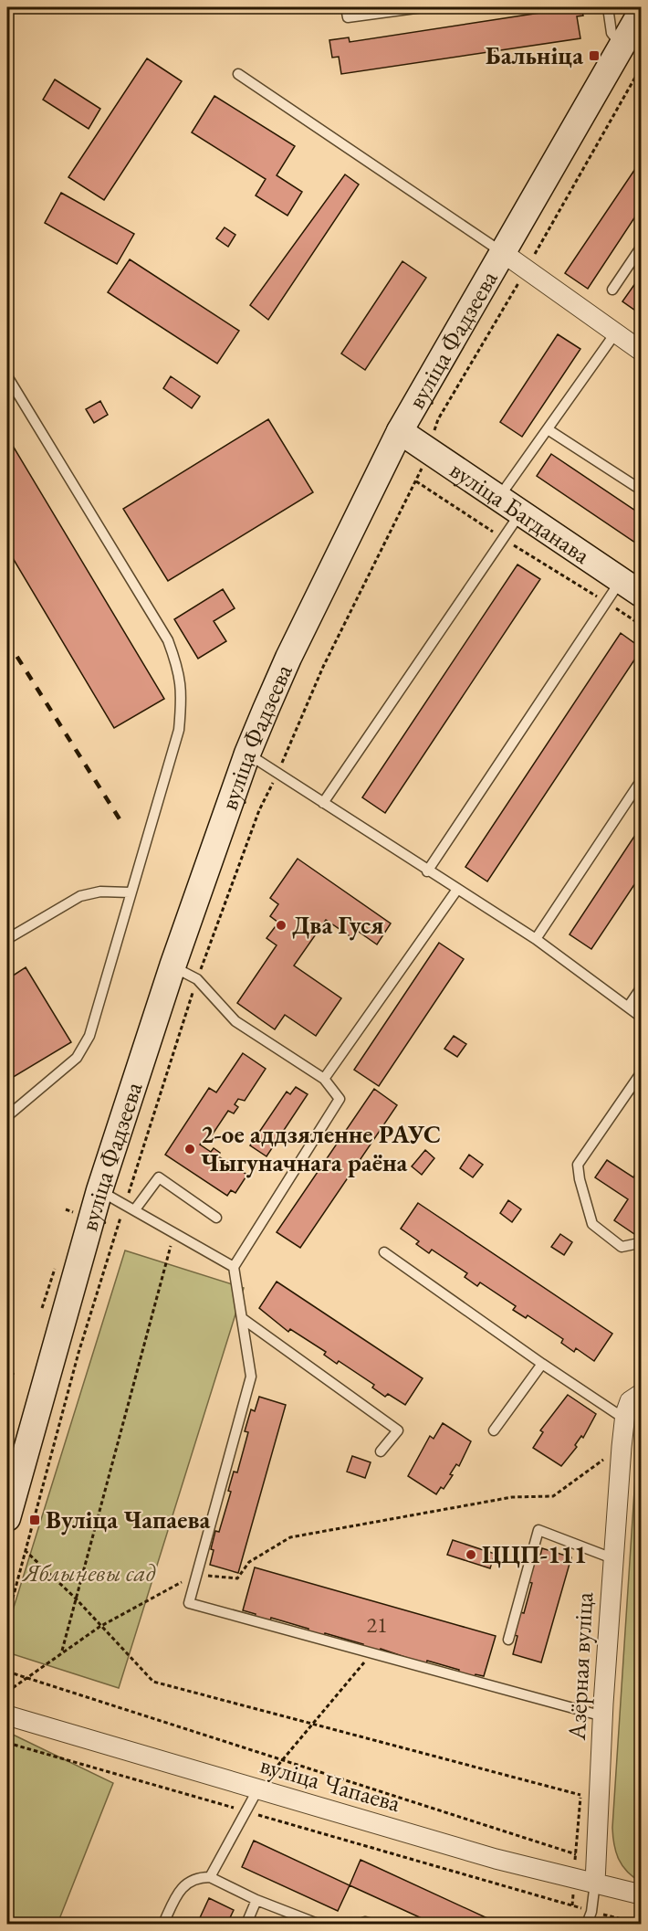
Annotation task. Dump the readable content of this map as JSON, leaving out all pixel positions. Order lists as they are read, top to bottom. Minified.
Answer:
{"streets":{"street":["вуліца Фадзеева","вуліца Багданава","Азёрная вуліца","вуліца Чапаева"]},"crossings":[["вуліца Фадзеева","вуліца Багданава"],["Азёрная вуліца","вуліца Чапаева"]],"parks":["Яблыневы сад"],"places":{"transit":["Бальніца","Вуліца Чапаева"],"other":["Два Гуся","2-ое аддзяленне РАУС Чыгуначнага раёна","ЦЦП-111"]},"house_numbers":["21"]}
